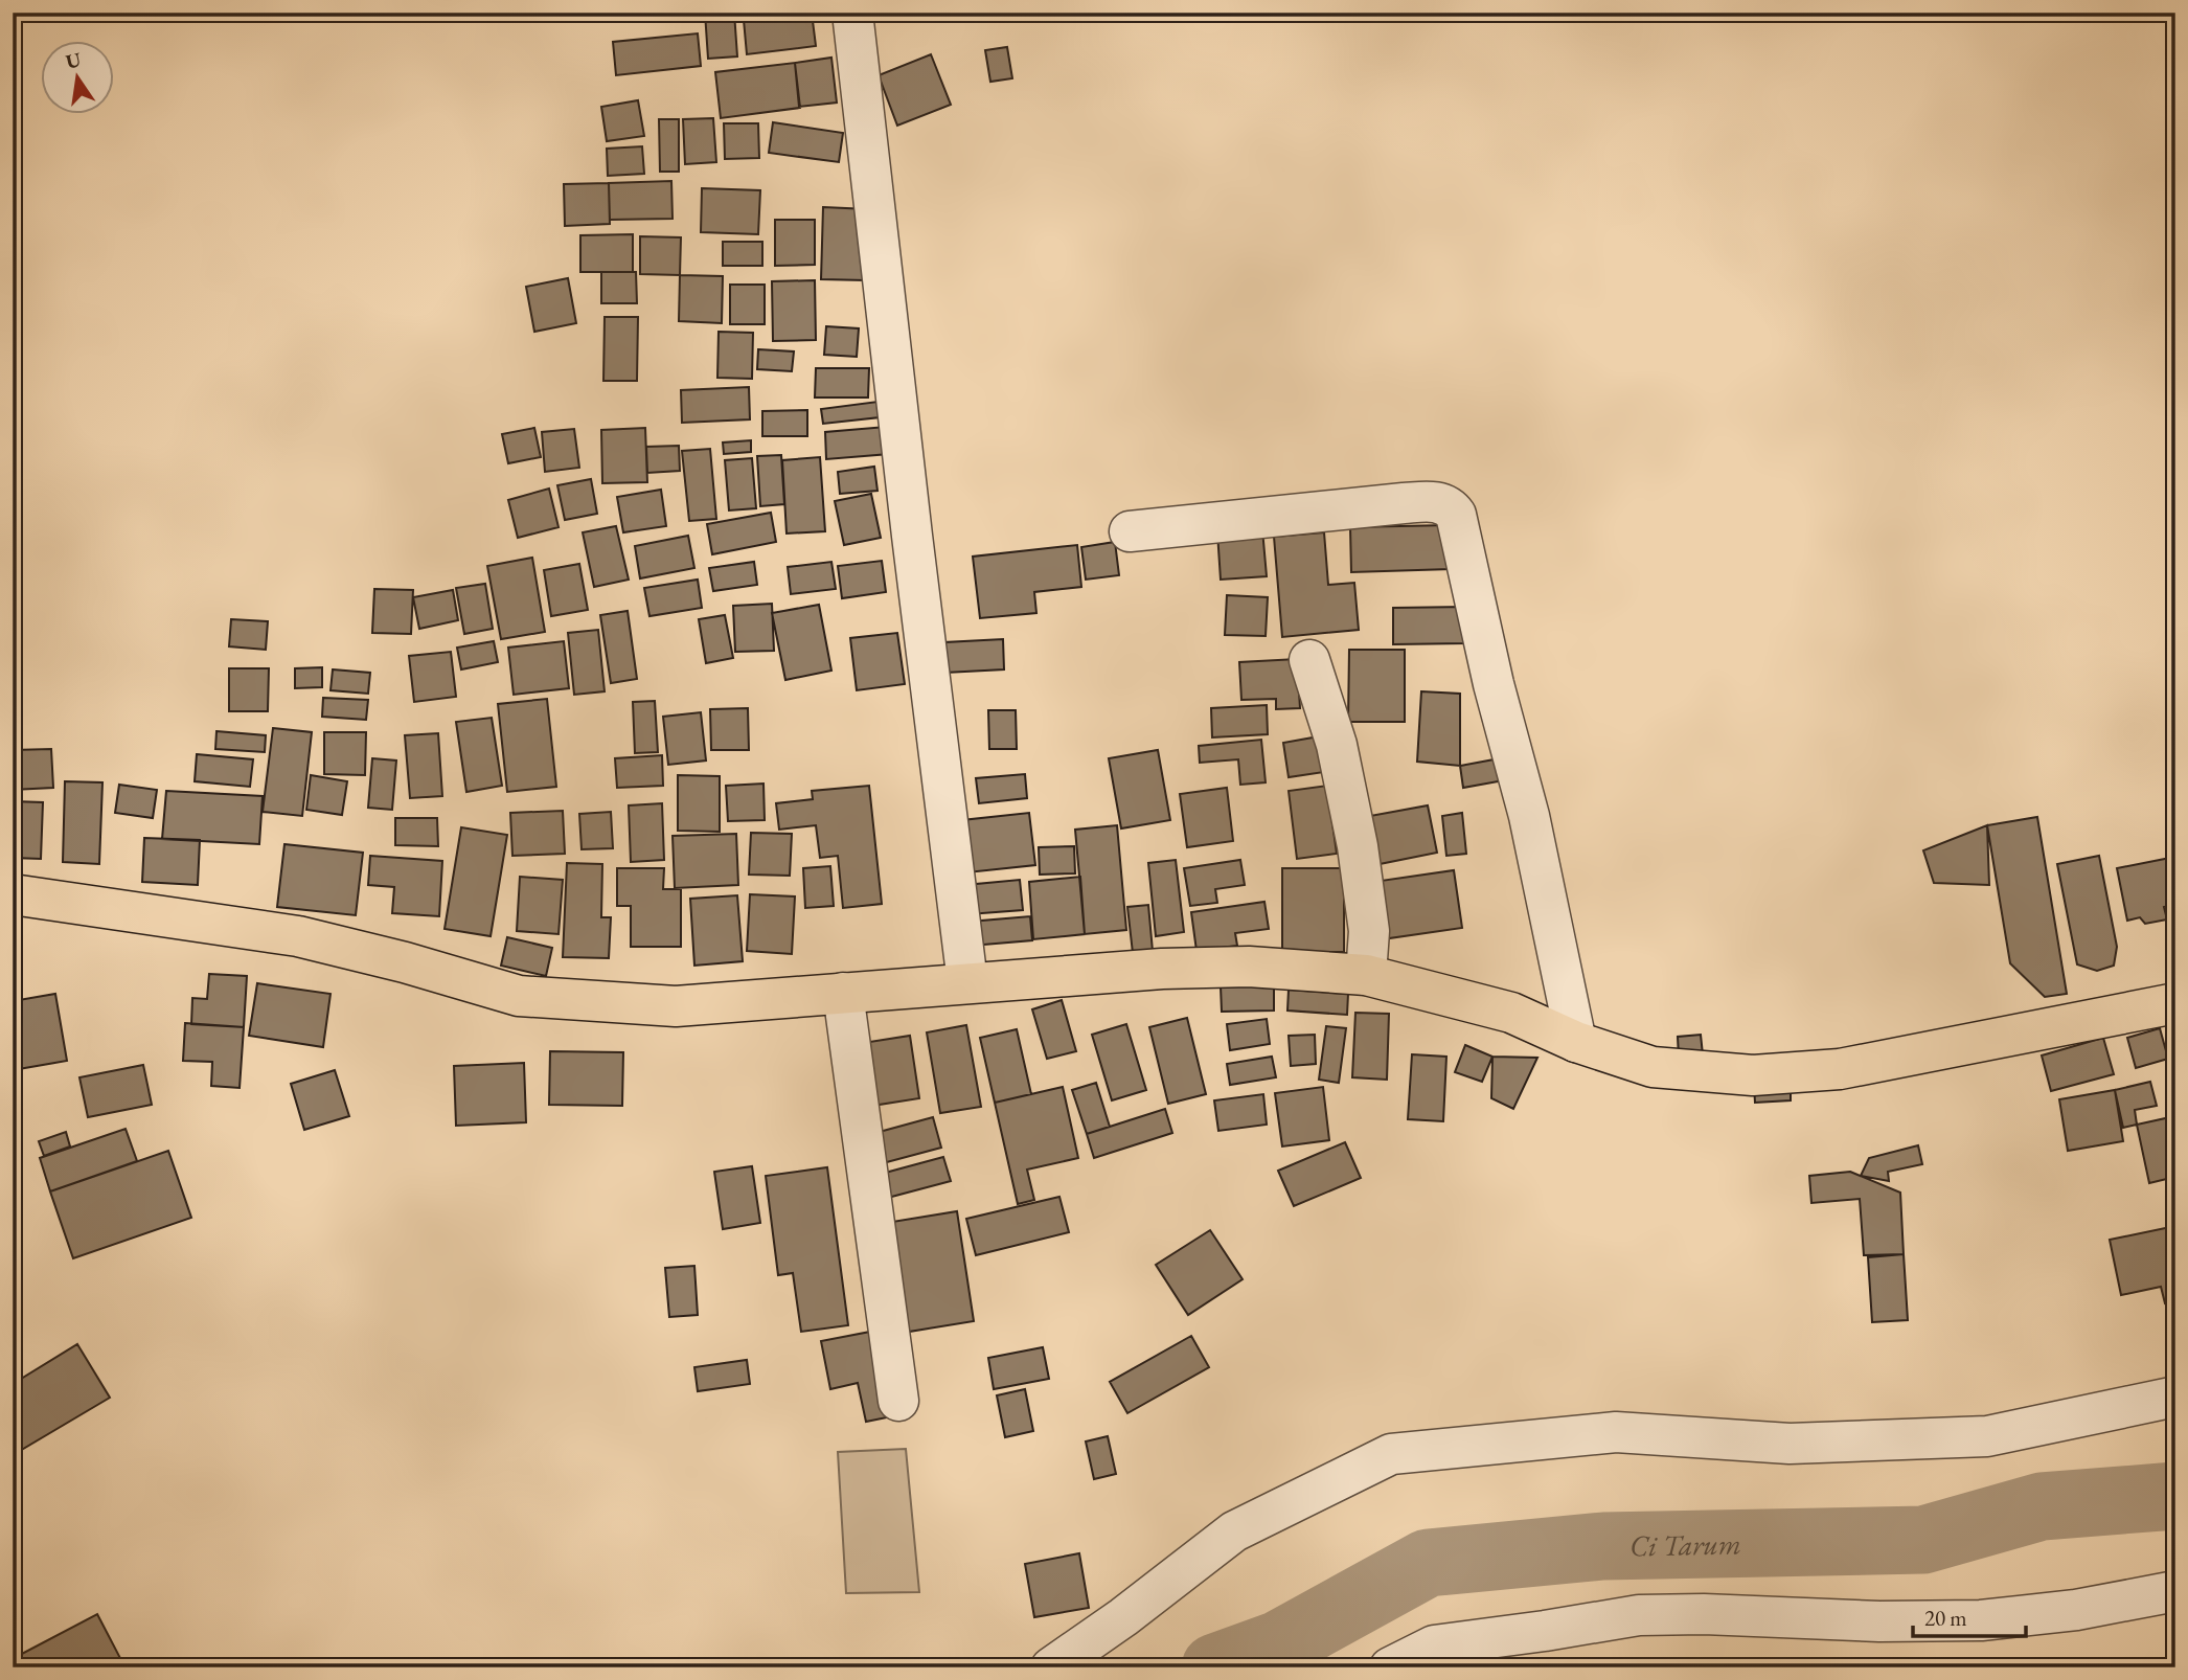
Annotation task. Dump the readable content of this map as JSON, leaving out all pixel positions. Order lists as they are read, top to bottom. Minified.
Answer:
{"water":["Ci Tarum"],"scale_bar":"20 m","north":"top"}
